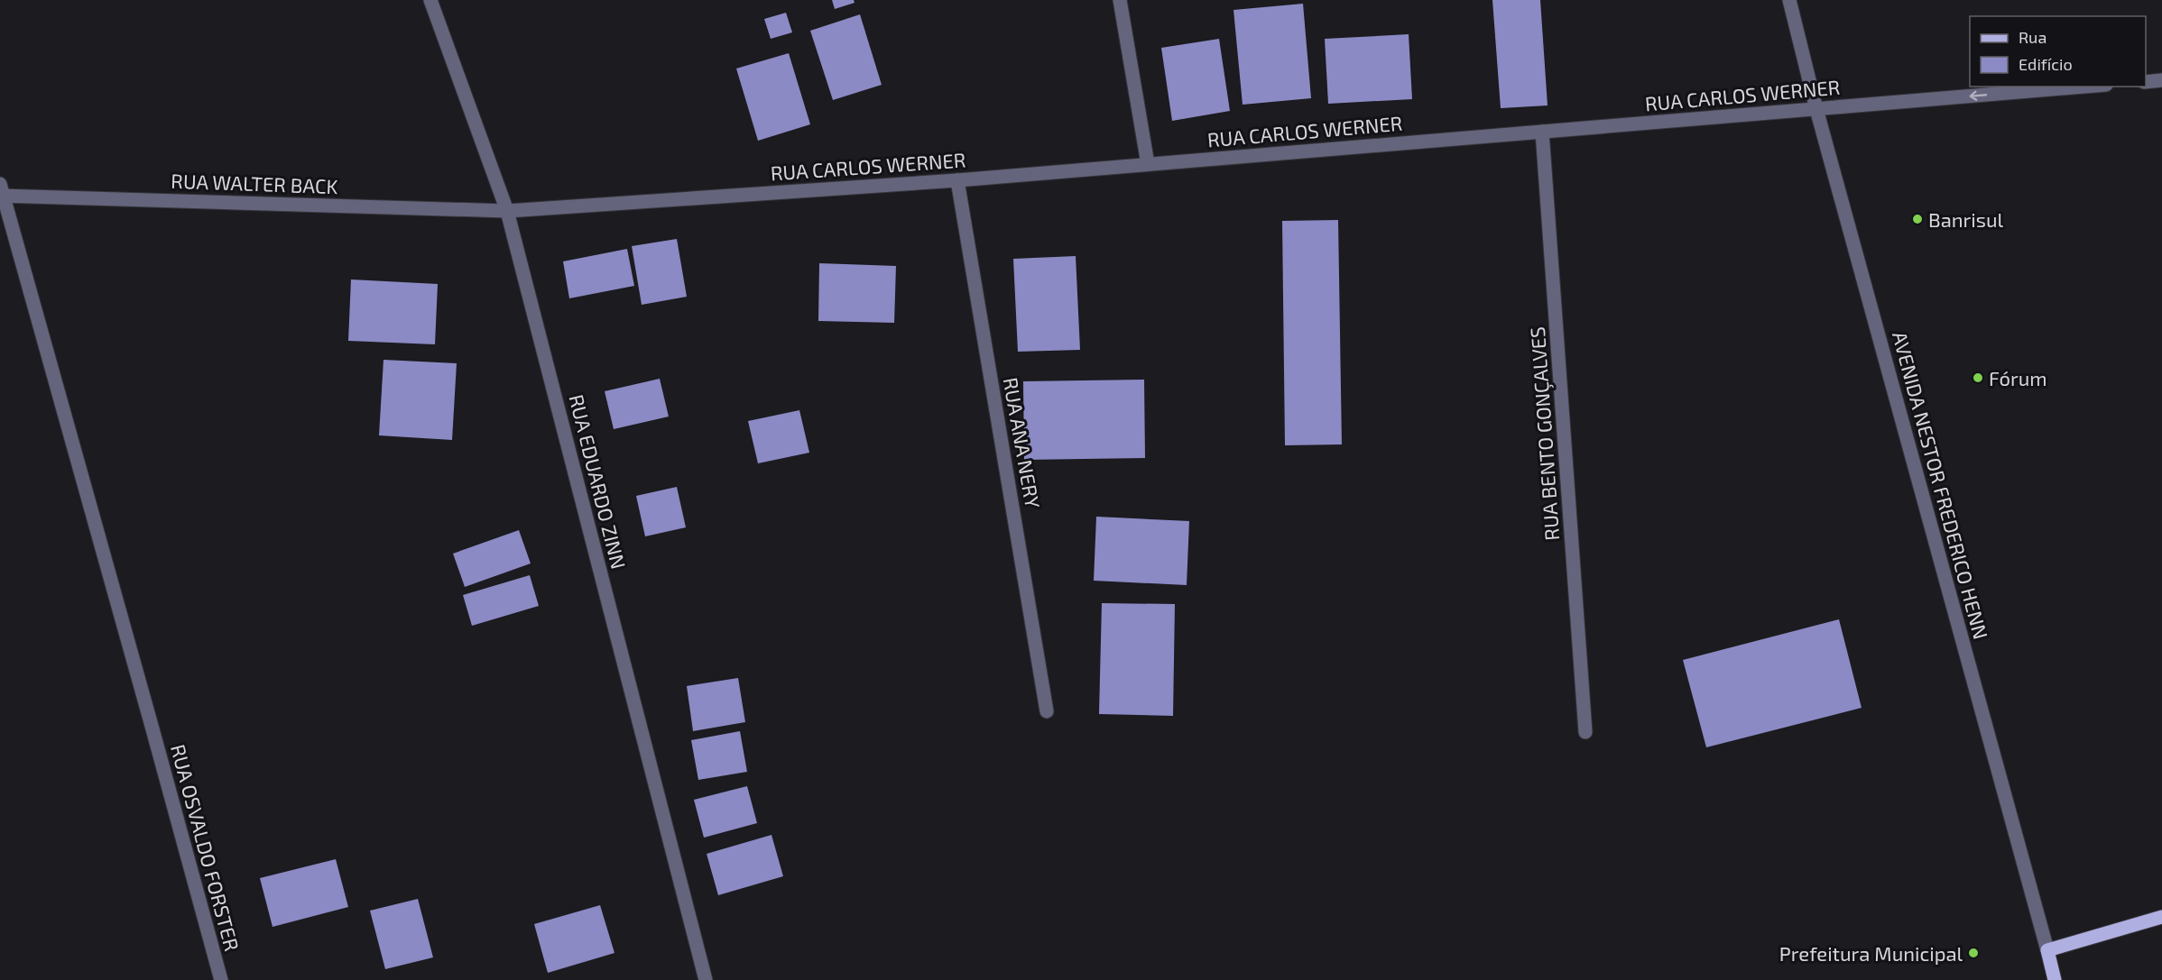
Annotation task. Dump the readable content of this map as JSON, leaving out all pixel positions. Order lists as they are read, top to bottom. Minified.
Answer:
{"streets":{"main road":["AVENIDA NESTOR FREDERICO HENN"],"street":["RUA CARLOS WERNER","RUA WALTER BACK","RUA BENTO GONÇALVES","RUA ANA NERY","RUA EDUARDO ZINN","RUA OSVALDO FORSTER"]},"crossings":[["RUA CARLOS WERNER","RUA WALTER BACK"],["RUA CARLOS WERNER","RUA BENTO GONÇALVES"],["RUA CARLOS WERNER","RUA ANA NERY"],["RUA CARLOS WERNER","RUA EDUARDO ZINN"],["RUA CARLOS WERNER","AVENIDA NESTOR FREDERICO HENN"],["RUA WALTER BACK","RUA EDUARDO ZINN"],["RUA WALTER BACK","RUA OSVALDO FORSTER"]],"places":["Banrisul","Fórum","Prefeitura Municipal"],"legend":["Rua","Edifício"]}
